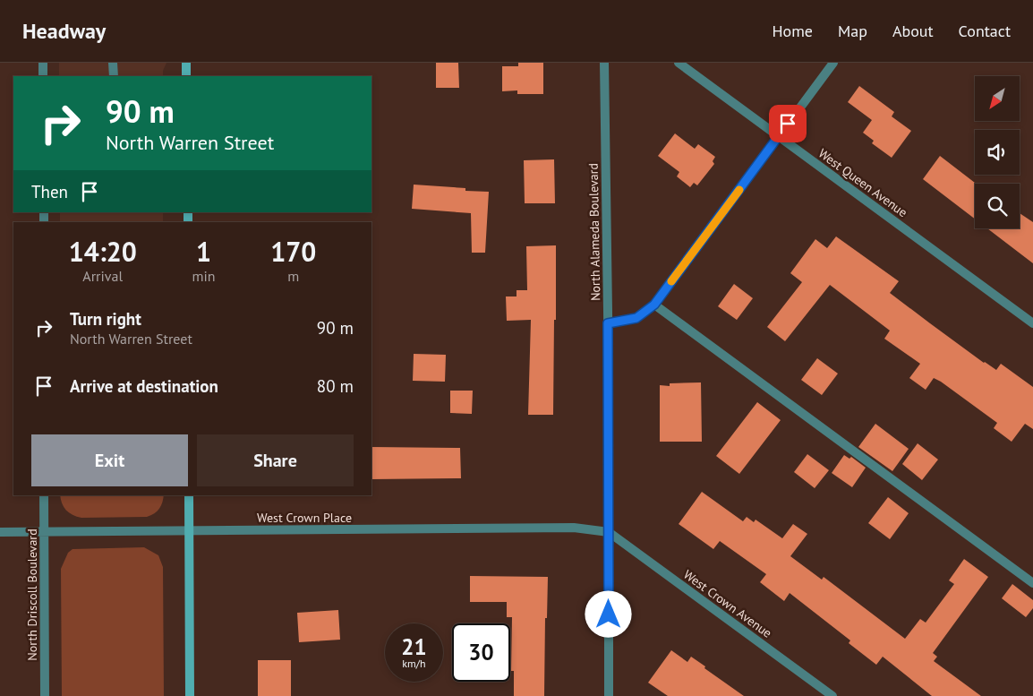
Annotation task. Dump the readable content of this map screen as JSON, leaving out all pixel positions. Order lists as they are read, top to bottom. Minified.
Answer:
{"streets":{"street":["West Queen Avenue","North Alameda Boulevard","West Crown Place","North Driscoll Boulevard","West Crown Avenue"]},"crossings":[["North Alameda Boulevard","West Crown Place"],["North Alameda Boulevard","West Crown Avenue"],["West Crown Place","North Driscoll Boulevard"],["West Crown Place","West Crown Avenue"]],"north":"bottom left","page":{"header":"Headway","nav":["Home","Map","About","Contact"],"turn":["90 m","North Warren Street"],"then":"Then","eta":["14:20","Arrival","1","min","170","m"],"list":[{"name":"Turn right","note":"North Warren Street","value":"90 m"},{"name":"Arrive at destination","value":"80 m"}],"buttons":["Exit","Share"],"speed":"21 km/h","limit":"30"}}
